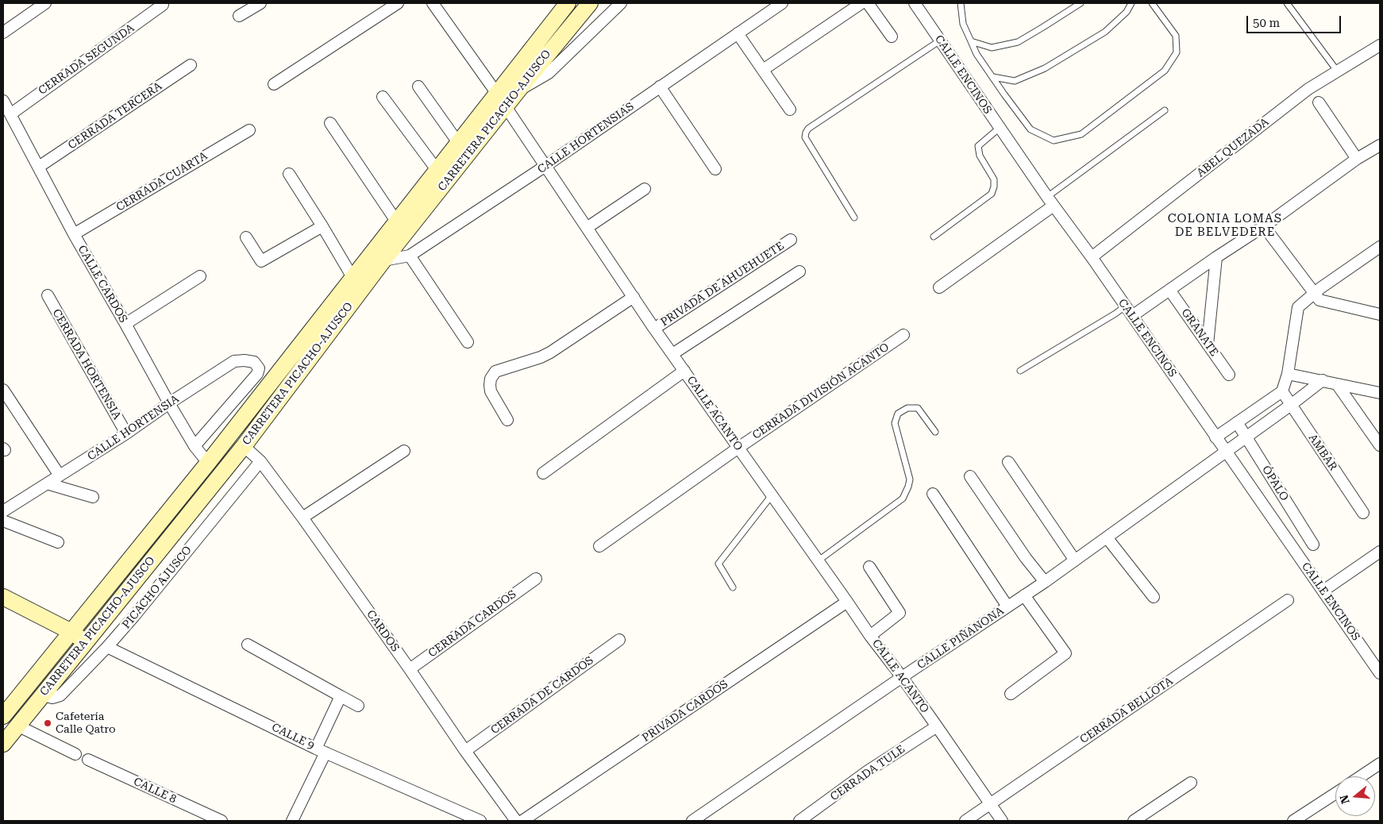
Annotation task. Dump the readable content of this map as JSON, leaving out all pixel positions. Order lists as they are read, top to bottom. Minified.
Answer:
{"streets":{"main road":["CARRETERA PICACHO-AJUSCO"],"street":["CERRADA SEGUNDA","CALLE ENCINOS","CERRADA TERCERA","CALLE HORTENSIAS","ABEL QUEZADA","CERRADA CUARTA","CALLE CARDOS","PRIVADA DE AHUEHUETE","GRANATE","CERRADA HORTENSIA","CERRADA DIVISIÓN ACANTO","CALLE ACANTO","CALLE HORTENSIA","AMBAR","ÓPALO","PICACHO AJUSCO","CERRADA CARDOS","CARDOS","CALLE PIÑANONA","CERRADA DE CARDOS","CERRADA BELLOTA","PRIVADA CARDOS","CALLE 9","CERRADA TULE","CALLE 8"]},"crossings":[["CERRADA SEGUNDA","CALLE CARDOS"],["CALLE ENCINOS","ABEL QUEZADA"],["CALLE ENCINOS","CALLE PIÑANONA"],["CERRADA TERCERA","CALLE CARDOS"],["CARRETERA PICACHO-AJUSCO","CALLE HORTENSIAS"],["CARRETERA PICACHO-AJUSCO","CALLE CARDOS"],["CARRETERA PICACHO-AJUSCO","CALLE ACANTO"],["CARRETERA PICACHO-AJUSCO","PICACHO AJUSCO"],["CARRETERA PICACHO-AJUSCO","CARDOS"],["CALLE HORTENSIAS","CALLE ACANTO"],["CERRADA CUARTA","CALLE CARDOS"],["CALLE CARDOS","CALLE HORTENSIA"],["PRIVADA DE AHUEHUETE","CALLE ACANTO"],["CERRADA HORTENSIA","CALLE HORTENSIA"],["CERRADA DIVISIÓN ACANTO","CALLE ACANTO"],["CALLE ACANTO","CALLE PIÑANONA"],["CALLE ACANTO","CERRADA BELLOTA"],["CALLE ACANTO","PRIVADA CARDOS"],["CALLE ACANTO","CERRADA TULE"],["AMBAR","CALLE PIÑANONA"],["ÓPALO","CALLE PIÑANONA"],["PICACHO AJUSCO","CARDOS"],["PICACHO AJUSCO","CALLE 9"],["CERRADA CARDOS","CARDOS"],["CARDOS","CERRADA DE CARDOS"]],"districts":["COLONIA LOMAS DE BELVEDERE"],"places":["Cafetería Calle Qatro"],"scale_bar":"50 m","north":"left"}
